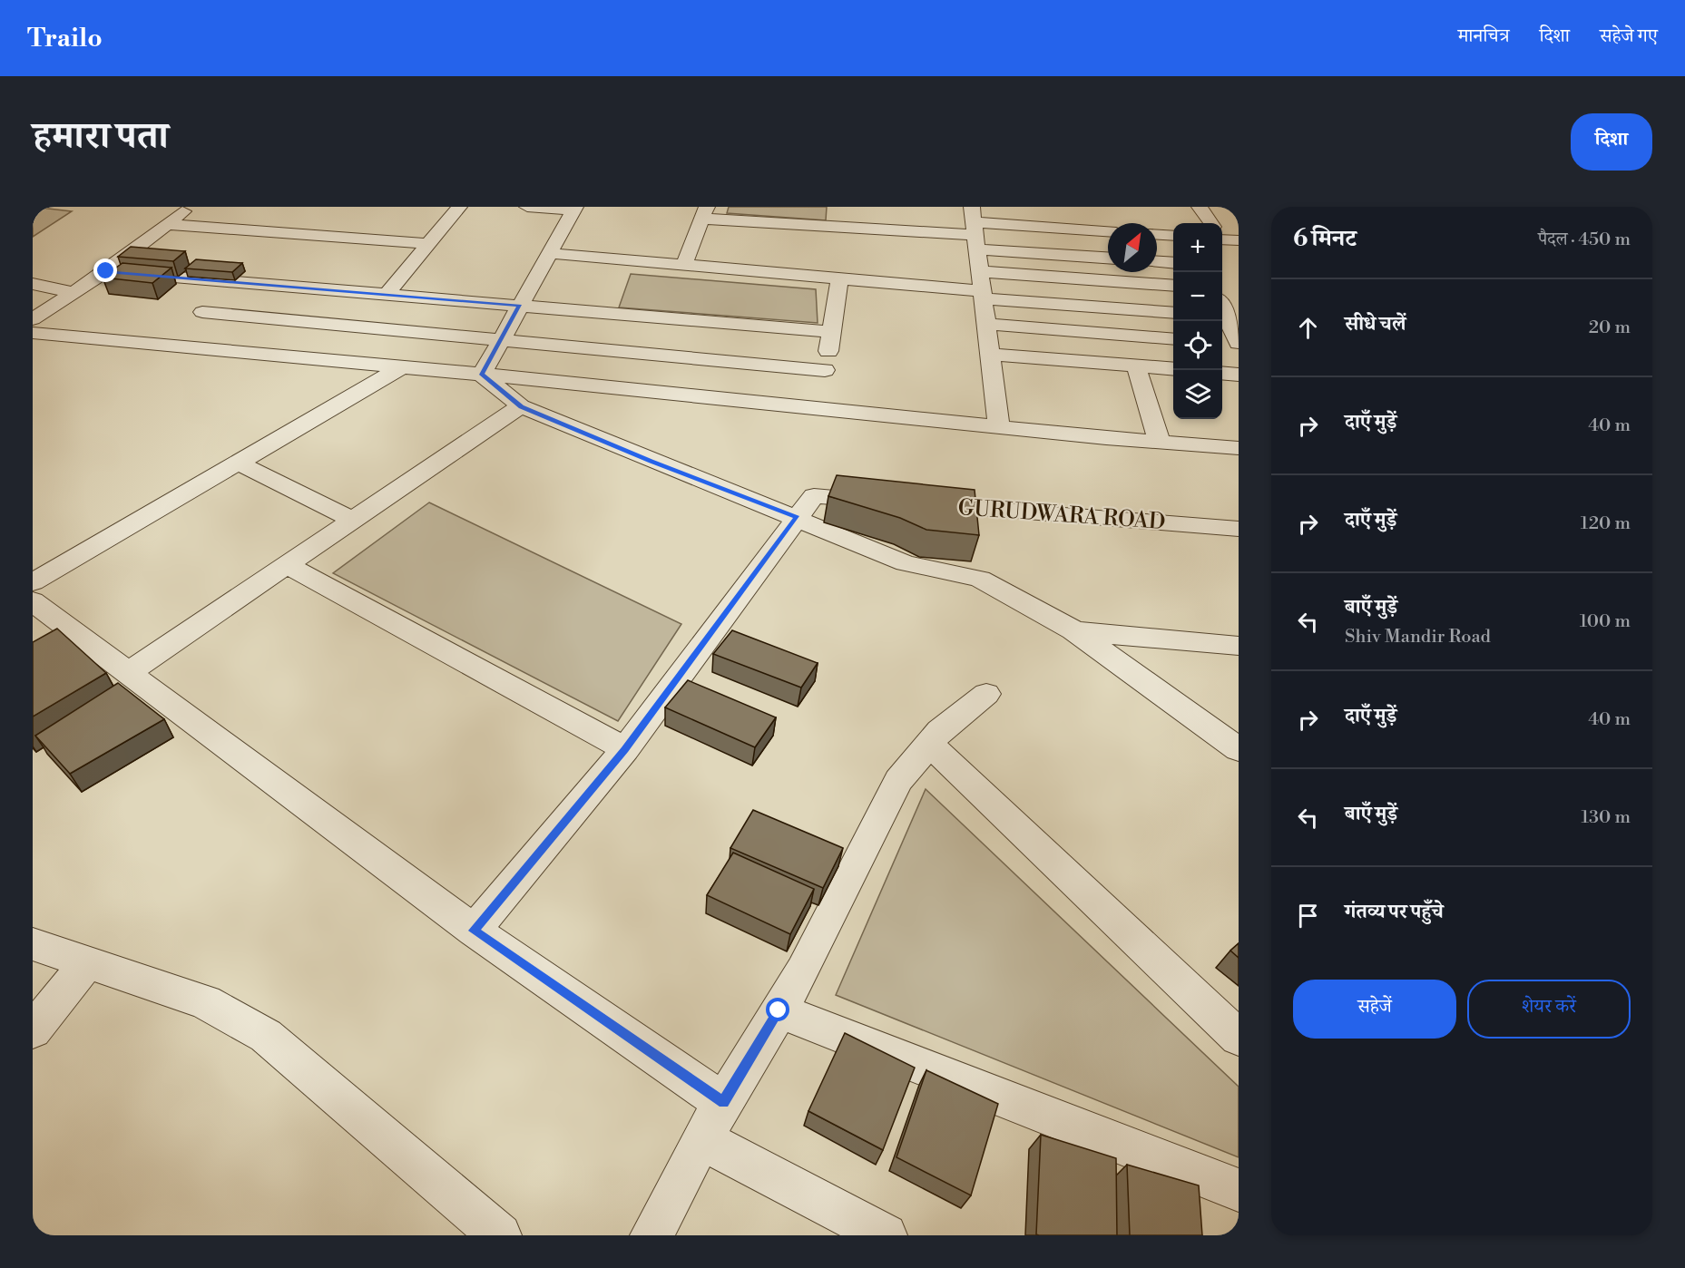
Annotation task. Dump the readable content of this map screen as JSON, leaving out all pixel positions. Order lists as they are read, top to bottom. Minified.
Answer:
{"streets":{"street":["GURUDWARA ROAD"]},"north":"top right","page":{"header":"Trailo","nav":["मानचित्र","दिशा","सहेजे गए"],"title":"हमारा पता","buttons":["दिशा",["सहेजें","शेयर करें"]],"heading":["6 मिनट","पैदल · 450 m"],"map_buttons":["+","−"],"list":[["सीधे चलें","20 m"],["दाएँ मुड़ें","40 m"],["दाएँ मुड़ें","120 m"],["बाएँ मुड़ें","Shiv Mandir Road","100 m"],["दाएँ मुड़ें","40 m"],["बाएँ मुड़ें","130 m"],"गंतव्य पर पहुँचे"]}}
